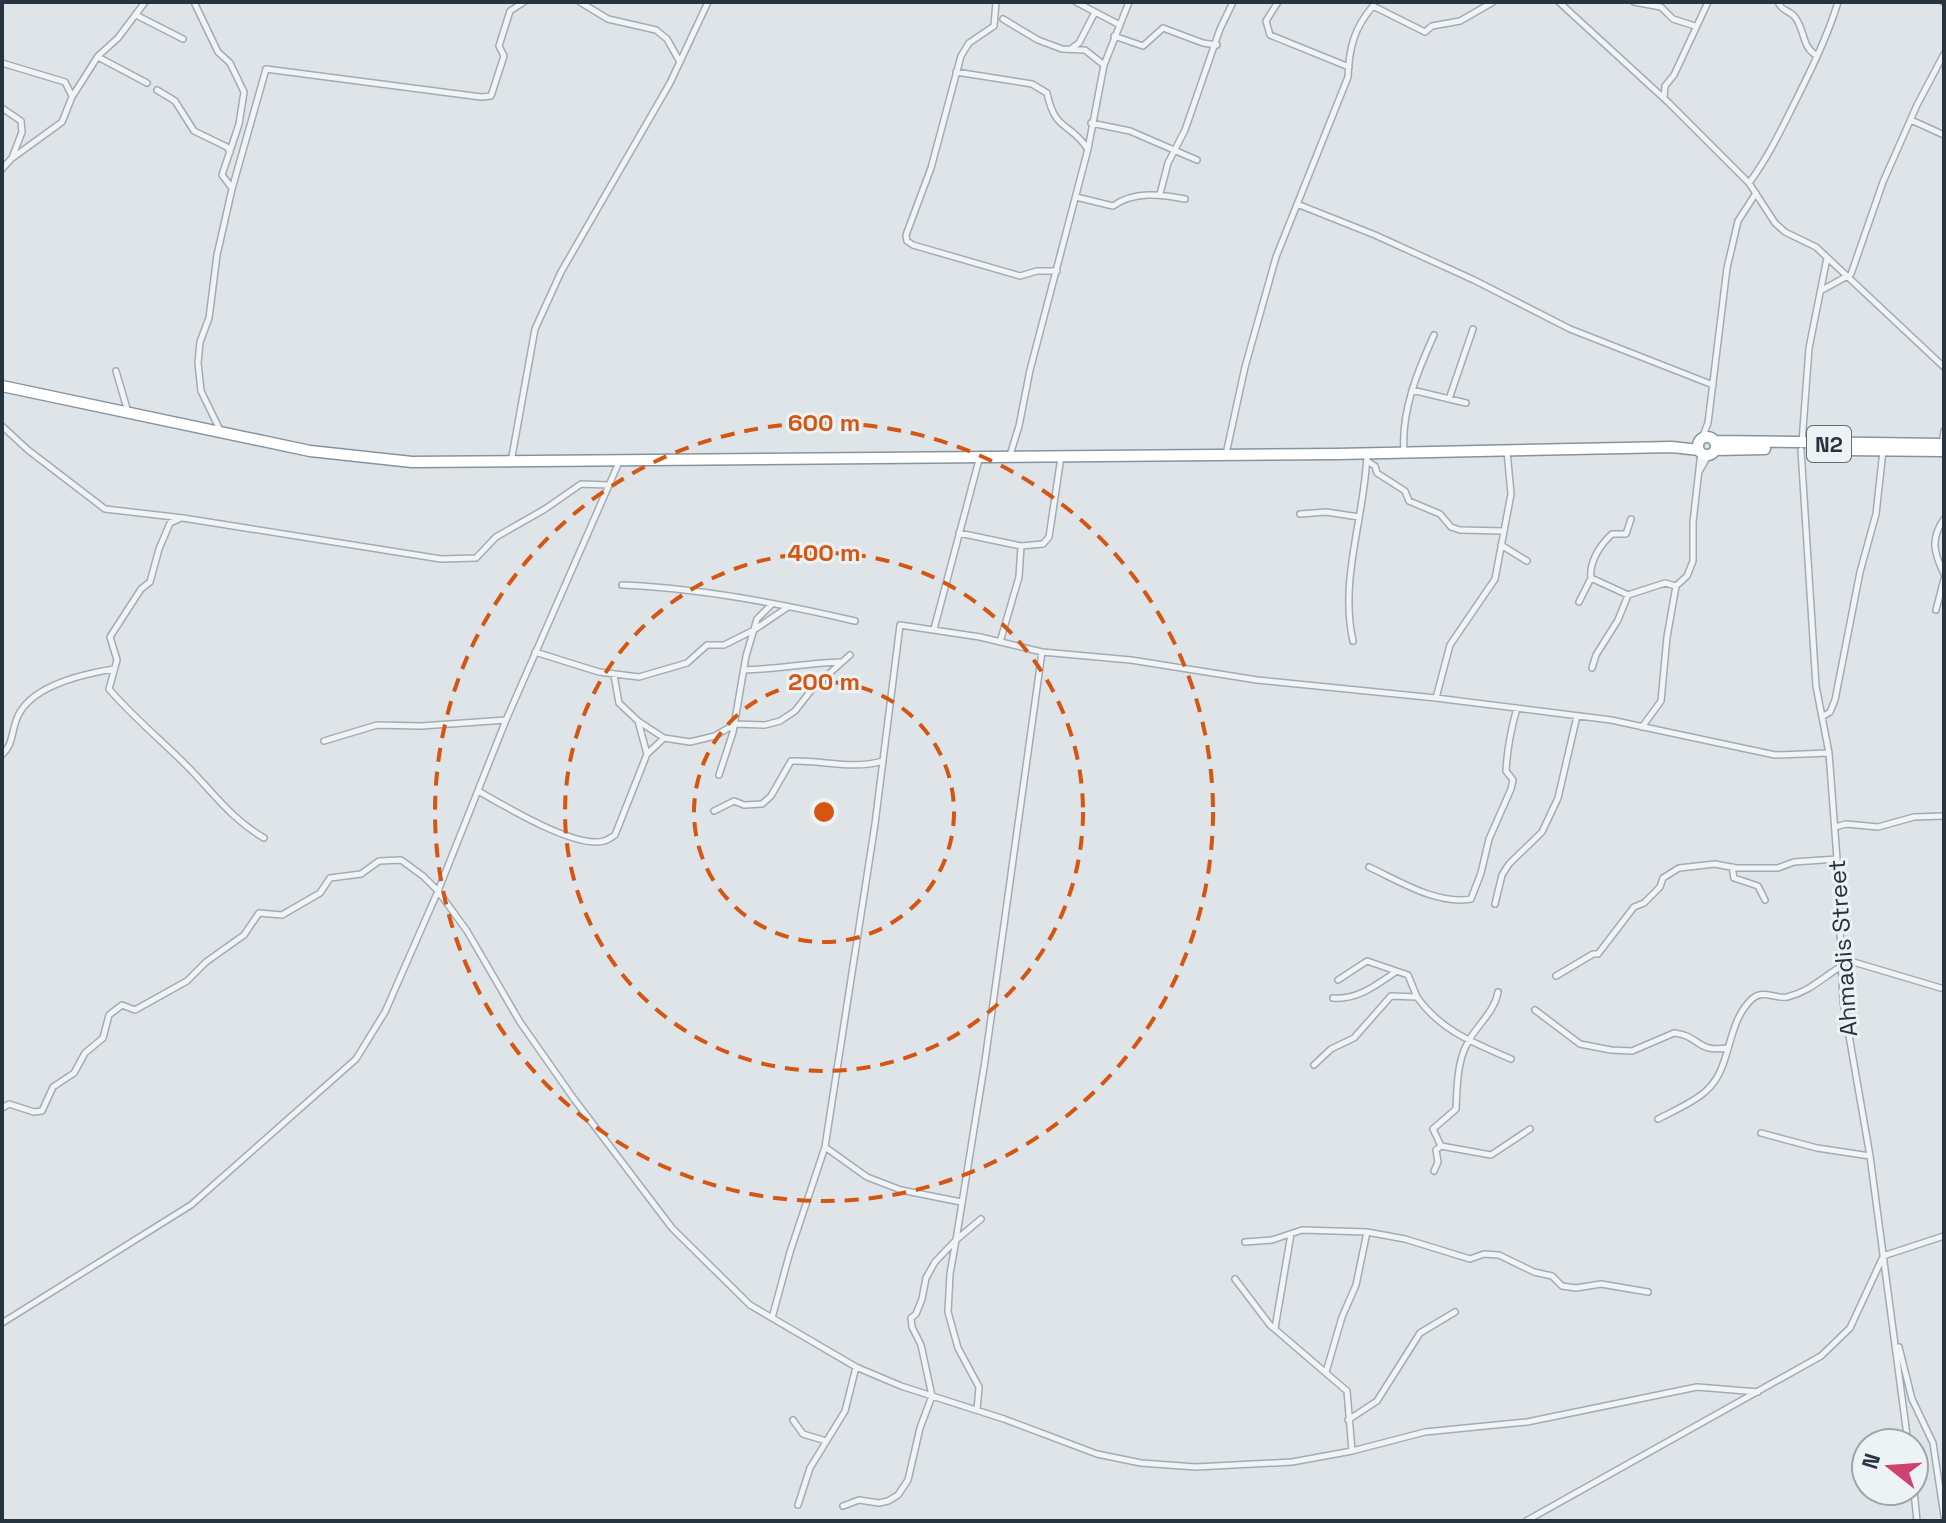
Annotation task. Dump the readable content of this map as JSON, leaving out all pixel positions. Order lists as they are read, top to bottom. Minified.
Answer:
{"streets":{"highway":["N2"],"street":["Ahmadis Street"]},"crossings":[["N2","Ahmadis Street"]],"north":"left","rings":["600 m","400 m","200 m"]}
